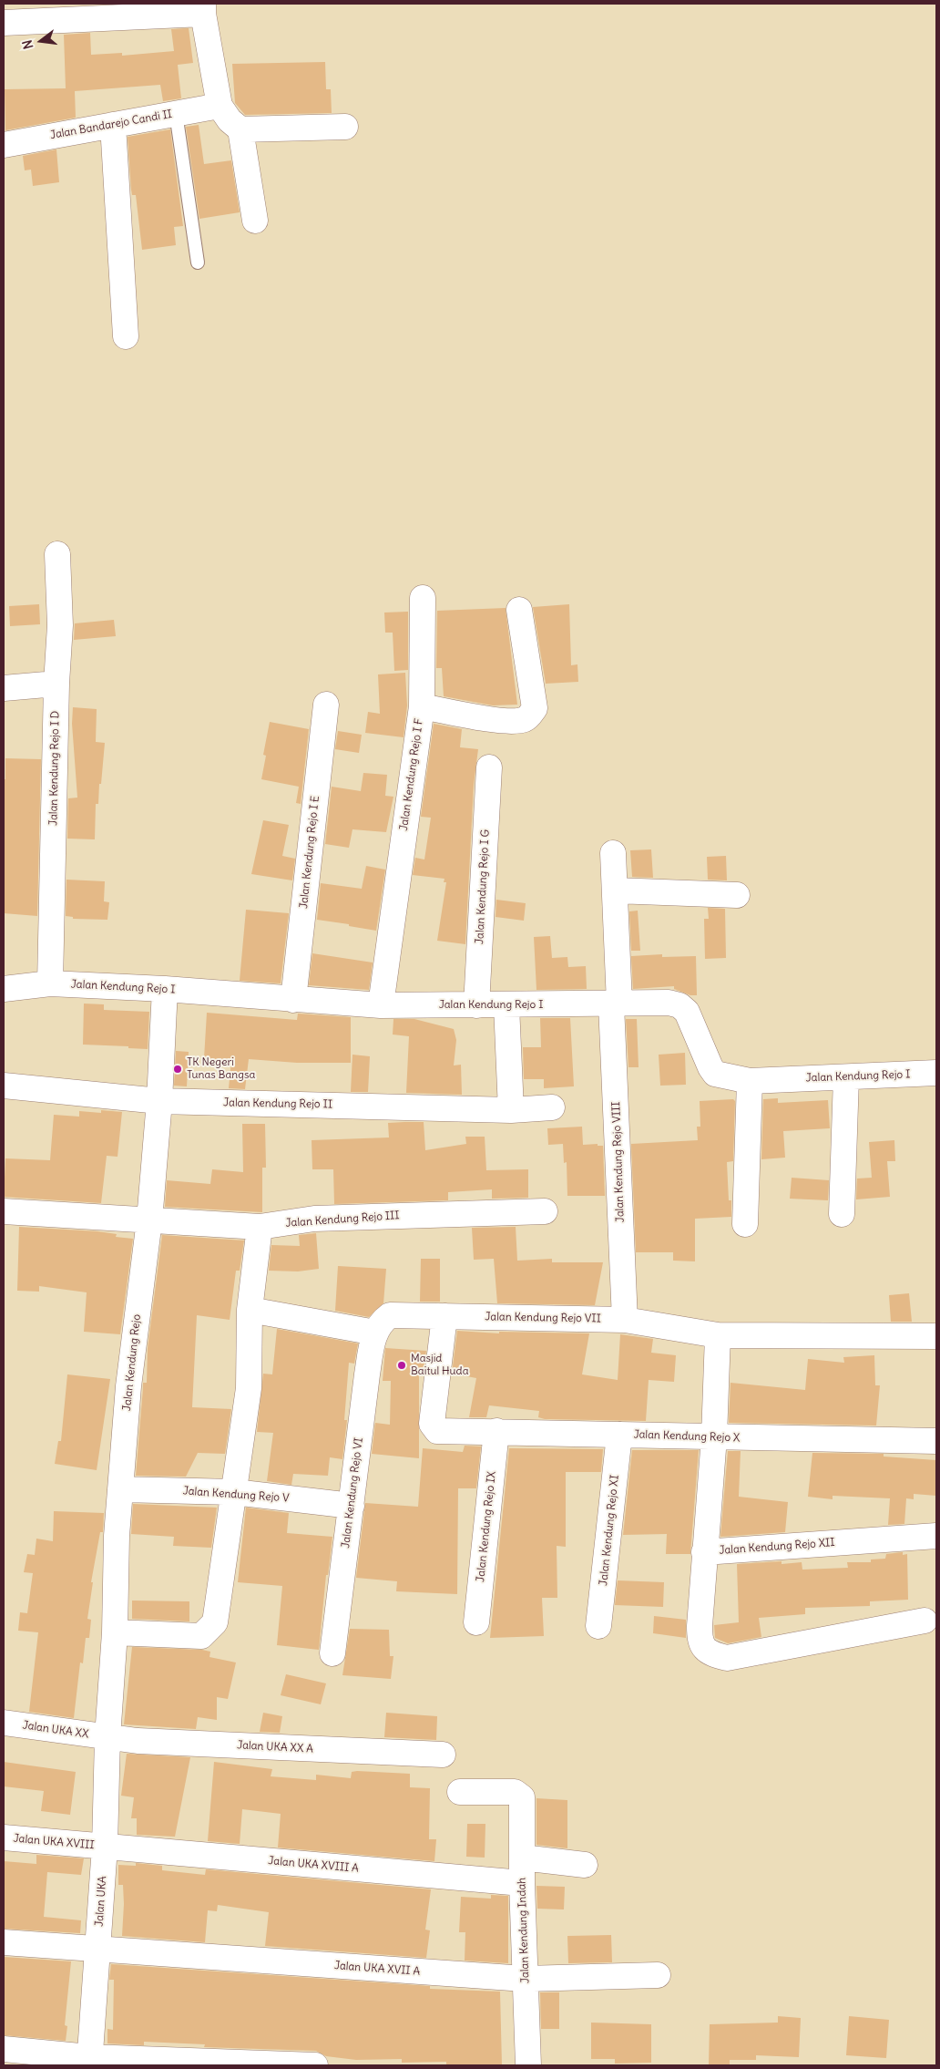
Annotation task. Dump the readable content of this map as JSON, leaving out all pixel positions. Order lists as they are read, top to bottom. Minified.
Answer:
{"streets":{"street":["Jalan Bandarejo Candi II","Jalan Kendung Rejo I D","Jalan Kendung Rejo I F","Jalan Kendung Rejo I E","Jalan Kendung Rejo I G","Jalan Kendung Rejo I","Jalan Kendung Rejo II","Jalan Kendung Rejo VIII","Jalan Kendung Rejo III","Jalan Kendung Rejo VII","Jalan Kendung Rejo","Jalan Kendung Rejo X","Jalan Kendung Rejo VI","Jalan Kendung Rejo V","Jalan Kendung Rejo IX","Jalan Kendung Rejo XI","Jalan Kendung Rejo XII","Jalan UKA XX","Jalan UKA XX A","Jalan UKA XVIII","Jalan UKA XVIII A","Jalan UKA","Jalan Kendung Indah","Jalan UKA XVII A"]},"crossings":[["Jalan Kendung Rejo I D","Jalan Kendung Rejo I"],["Jalan Kendung Rejo I F","Jalan Kendung Rejo I"],["Jalan Kendung Rejo I E","Jalan Kendung Rejo I"],["Jalan Kendung Rejo I G","Jalan Kendung Rejo I"],["Jalan Kendung Rejo I","Jalan Kendung Rejo VIII"],["Jalan Kendung Rejo I","Jalan Kendung Rejo"],["Jalan Kendung Rejo II","Jalan Kendung Rejo"],["Jalan Kendung Rejo VIII","Jalan Kendung Rejo VII"],["Jalan Kendung Rejo III","Jalan Kendung Rejo"],["Jalan Kendung Rejo VII","Jalan Kendung Rejo X"],["Jalan Kendung Rejo VII","Jalan Kendung Rejo VI"],["Jalan Kendung Rejo VII","Jalan Kendung Rejo XII"],["Jalan Kendung Rejo","Jalan Kendung Rejo V"],["Jalan Kendung Rejo","Jalan UKA XX"],["Jalan Kendung Rejo","Jalan UKA XX A"],["Jalan Kendung Rejo","Jalan UKA"],["Jalan Kendung Rejo X","Jalan Kendung Rejo IX"],["Jalan Kendung Rejo X","Jalan Kendung Rejo XI"],["Jalan Kendung Rejo X","Jalan Kendung Rejo XII"],["Jalan Kendung Rejo VI","Jalan Kendung Rejo V"],["Jalan UKA XX","Jalan UKA XX A"],["Jalan UKA XX","Jalan UKA"],["Jalan UKA XX A","Jalan UKA"],["Jalan UKA XVIII","Jalan UKA XVIII A"],["Jalan UKA XVIII","Jalan UKA"],["Jalan UKA XVIII A","Jalan UKA"],["Jalan UKA XVIII A","Jalan Kendung Indah"],["Jalan UKA","Jalan UKA XVII A"],["Jalan Kendung Indah","Jalan UKA XVII A"]],"places":["TK Negeri Tunas Bangsa","Masjid Baitul Huda"],"north":"left"}
